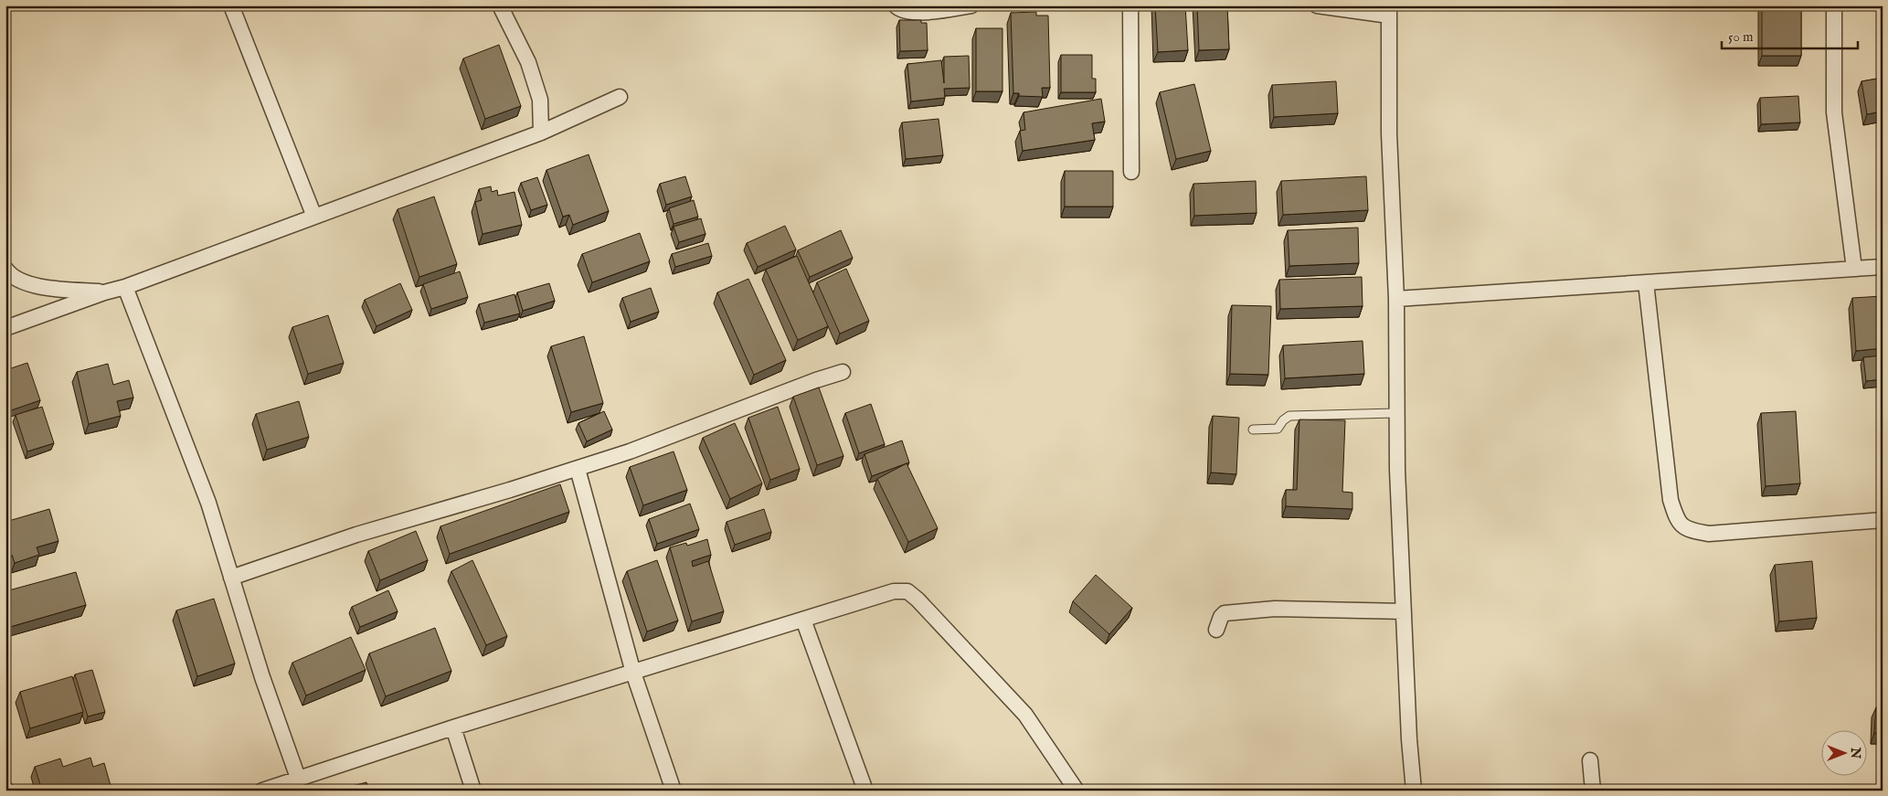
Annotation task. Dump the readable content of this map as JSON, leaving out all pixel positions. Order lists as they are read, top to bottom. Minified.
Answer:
{"scale_bar":"50 m","north":"right"}
